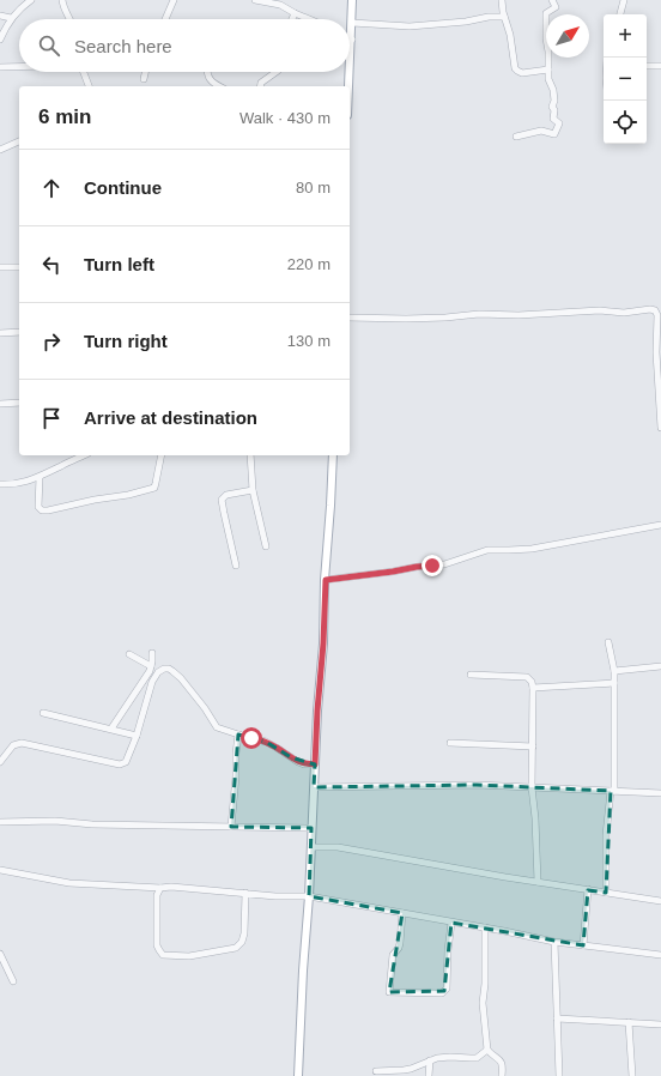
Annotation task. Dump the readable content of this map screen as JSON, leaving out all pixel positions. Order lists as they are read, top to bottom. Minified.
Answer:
{"north":"top right","page":{"map_buttons":["+","−"],"search":"Search here","heading":["6 min","Walk · 430 m"],"list":[["Continue","80 m"],["Turn left","220 m"],["Turn right","130 m"],"Arrive at destination"]}}
